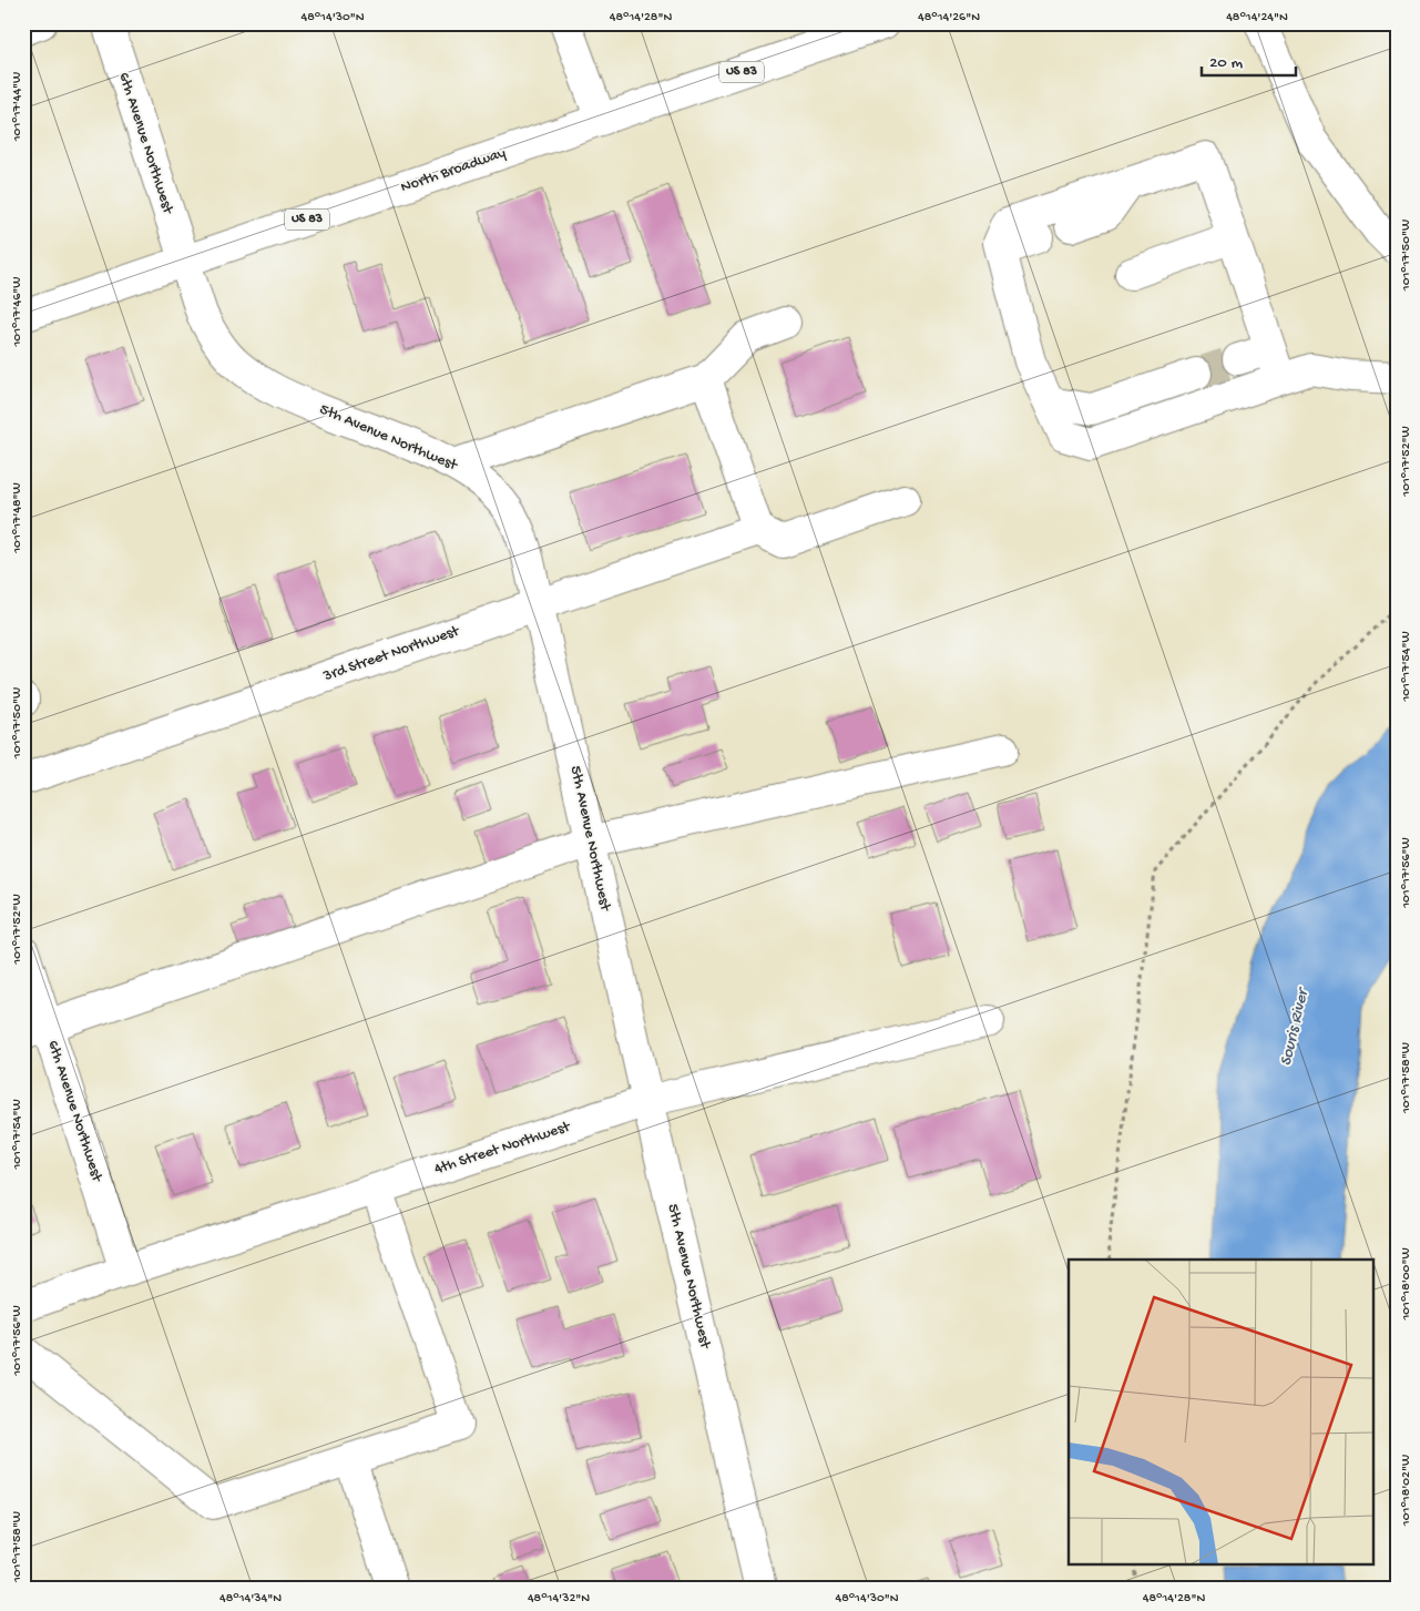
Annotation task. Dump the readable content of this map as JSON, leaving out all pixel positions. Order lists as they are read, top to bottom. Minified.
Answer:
{"streets":{"street":["US 83","6th Avenue Northwest","North Broadway","5th Avenue Northwest","3rd Street Northwest","4th Street Northwest"]},"crossings":[["6th Avenue Northwest","North Broadway"],["6th Avenue Northwest","5th Avenue Northwest"],["6th Avenue Northwest","4th Street Northwest"],["North Broadway","5th Avenue Northwest"],["5th Avenue Northwest","3rd Street Northwest"],["5th Avenue Northwest","4th Street Northwest"]],"water":["Souris River"],"scale_bar":"20 m","coordinates":["48°14'30\"N","48°14'28\"N","48°14'26\"N","48°14'24\"N","101°17'44\"W","101°17'50\"W","101°17'46\"W","101°17'52\"W","101°17'48\"W","101°17'54\"W","101°17'56\"W","101°17'58\"W","101°18'00\"W","101°18'02\"W","48°14'34\"N","48°14'32\"N"]}
